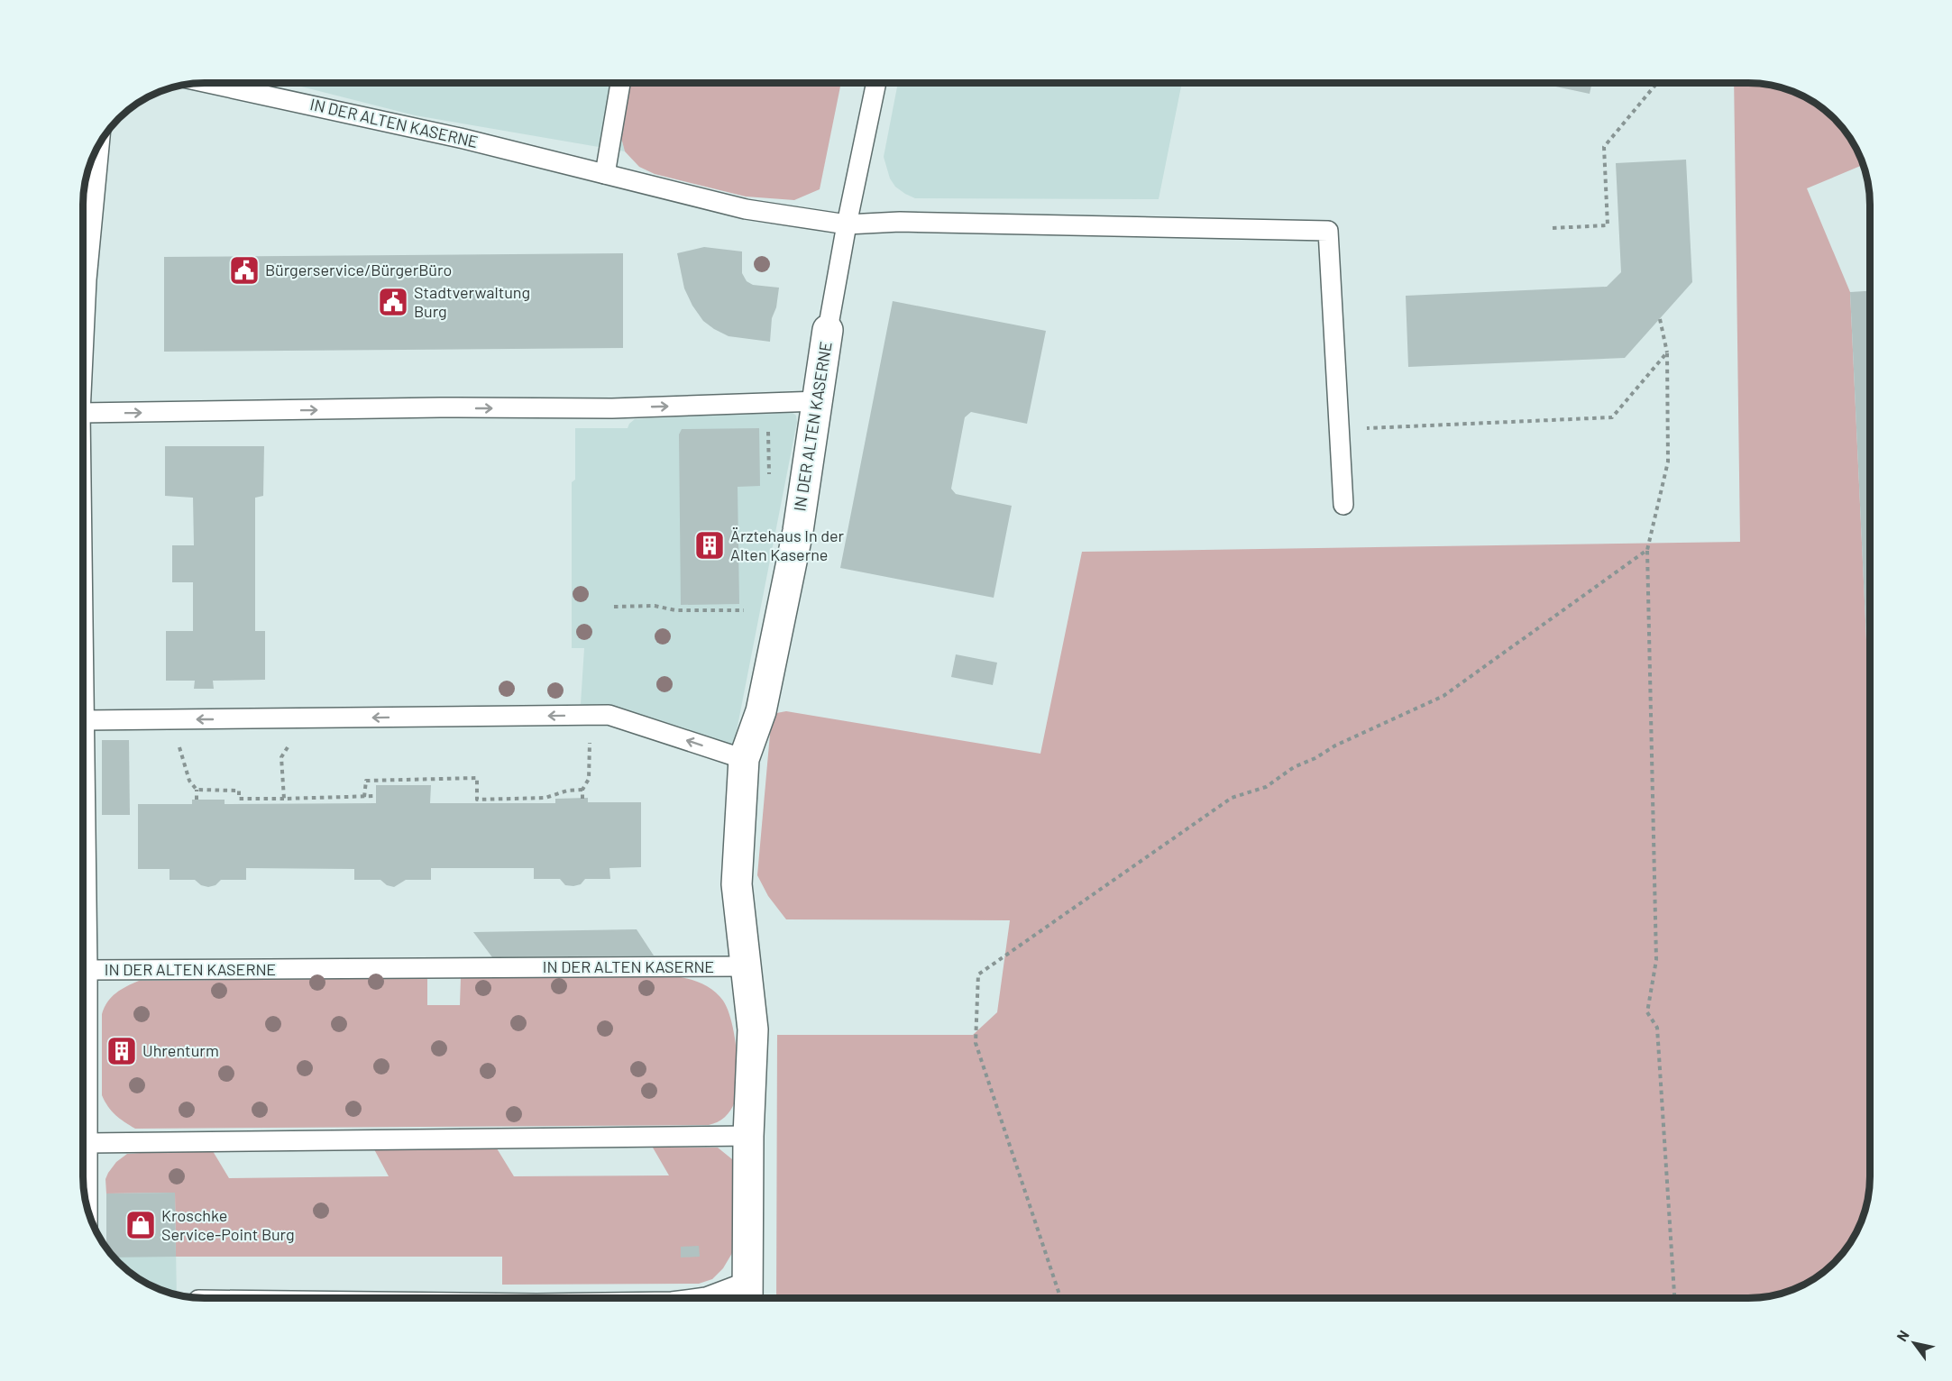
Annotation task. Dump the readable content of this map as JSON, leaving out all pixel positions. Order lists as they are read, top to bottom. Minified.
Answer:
{"streets":{"street":["IN DER ALTEN KASERNE"]},"places":{"public building":["Bürgerservice/BürgerBüro","Stadtverwaltung Burg"],"building":["Ärztehaus In der Alten Kaserne","Uhrenturm"],"shop":["Kroschke Service-Point Burg"]},"north":"top left"}
